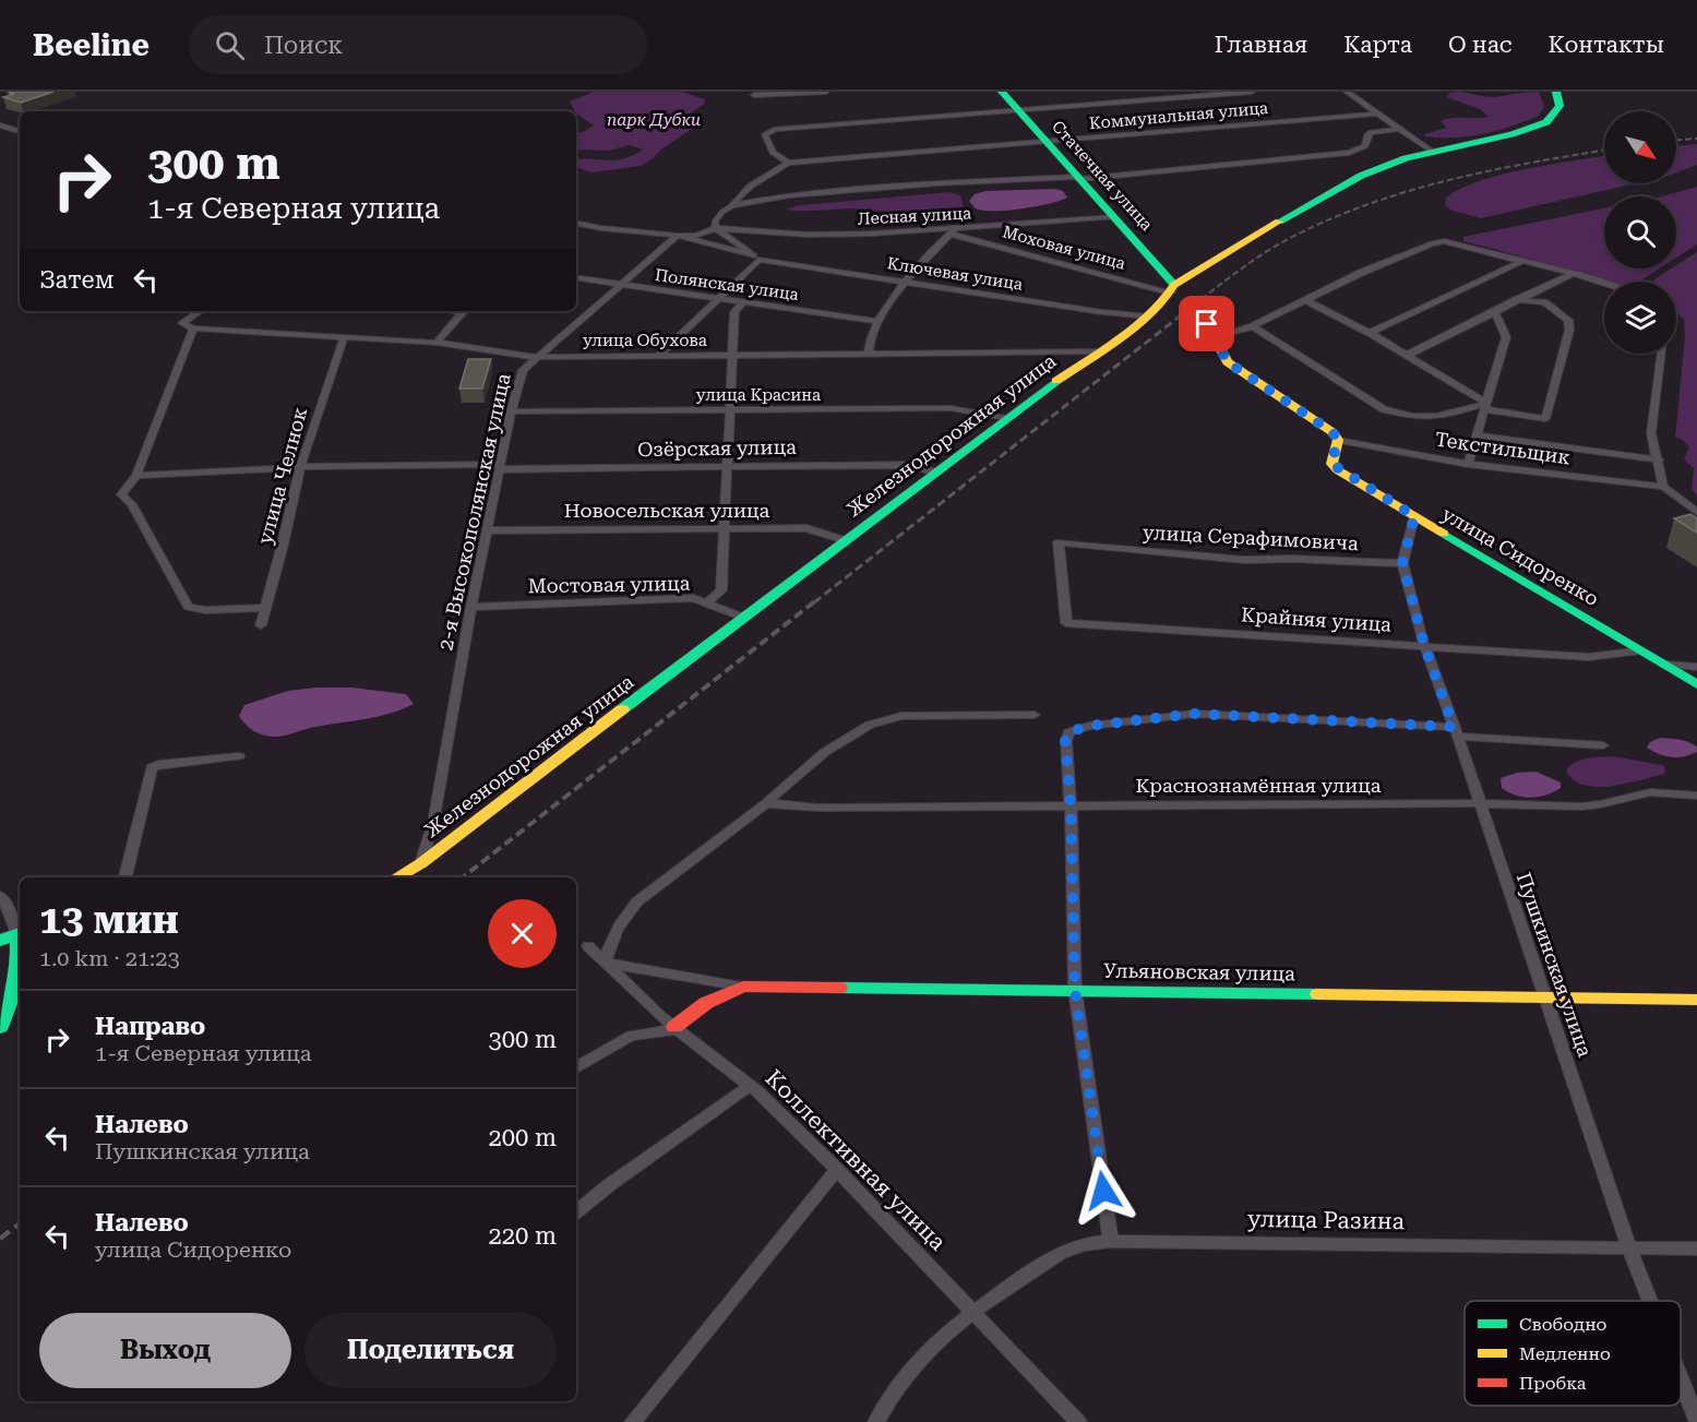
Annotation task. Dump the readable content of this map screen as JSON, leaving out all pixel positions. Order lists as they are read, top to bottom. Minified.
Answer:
{"streets":{"street":["Коммунальная улица","Стачечная улица","Лесная улица","Моховая улица","Ключевая улица","Полянская улица","улица Обухова","улица Красина","Железнодорожная улица","Озёрская улица","Текстильщик","улица Челнок","Новосельская улица","2-я Высокополянская улица","улица Серафимовича","улица Сидоренко","Мостовая улица","Крайняя улица","Краснознамённая улица","Пушкинская улица","Ульяновская улица","Коллективная улица","улица Разина"]},"crossings":[["Коммунальная улица","Стачечная улица"],["Стачечная улица","Лесная улица"],["Стачечная улица","Моховая улица"],["Стачечная улица","Железнодорожная улица"],["Лесная улица","Моховая улица"],["Лесная улица","Ключевая улица"],["Лесная улица","2-я Высокополянская улица"],["Моховая улица","Железнодорожная улица"],["Ключевая улица","Железнодорожная улица"],["Ключевая улица","2-я Высокополянская улица"],["Полянская улица","2-я Высокополянская улица"],["улица Обухова","Железнодорожная улица"],["улица Обухова","улица Челнок"],["улица Обухова","2-я Высокополянская улица"],["улица Красина","Железнодорожная улица"],["улица Красина","2-я Высокополянская улица"],["Железнодорожная улица","Озёрская улица"],["Железнодорожная улица","Новосельская улица"],["Железнодорожная улица","2-я Высокополянская улица"],["Железнодорожная улица","Мостовая улица"],["Озёрская улица","улица Челнок"],["Озёрская улица","2-я Высокополянская улица"],["Текстильщик","улица Сидоренко"],["Новосельская улица","2-я Высокополянская улица"],["2-я Высокополянская улица","Мостовая улица"],["улица Серафимовича","Крайняя улица"],["улица Серафимовича","Пушкинская улица"],["улица Сидоренко","Крайняя улица"],["улица Сидоренко","Пушкинская улица"],["Крайняя улица","Пушкинская улица"],["Краснознамённая улица","Пушкинская улица"],["Пушкинская улица","Ульяновская улица"],["Пушкинская улица","улица Разина"],["Ульяновская улица","Коллективная улица"],["Коллективная улица","улица Разина"]],"parks":["парк Дубки"],"legend":["Свободно","Медленно","Пробка"],"north":"bottom right","page":{"header":"Beeline","search":"Поиск","nav":["Главная","Карта","О нас","Контакты"],"turn":["300 m","1-я Северная улица"],"then":"Затем","heading":["13 мин","1.0 km · 21:23"],"list":[{"name":"Направо","note":"1-я Северная улица","value":"300 m"},{"name":"Налево","note":"Пушкинская улица","value":"200 m"},{"name":"Налево","note":"улица Сидоренко","value":"220 m"}],"buttons":["Выход","Поделиться"]}}
